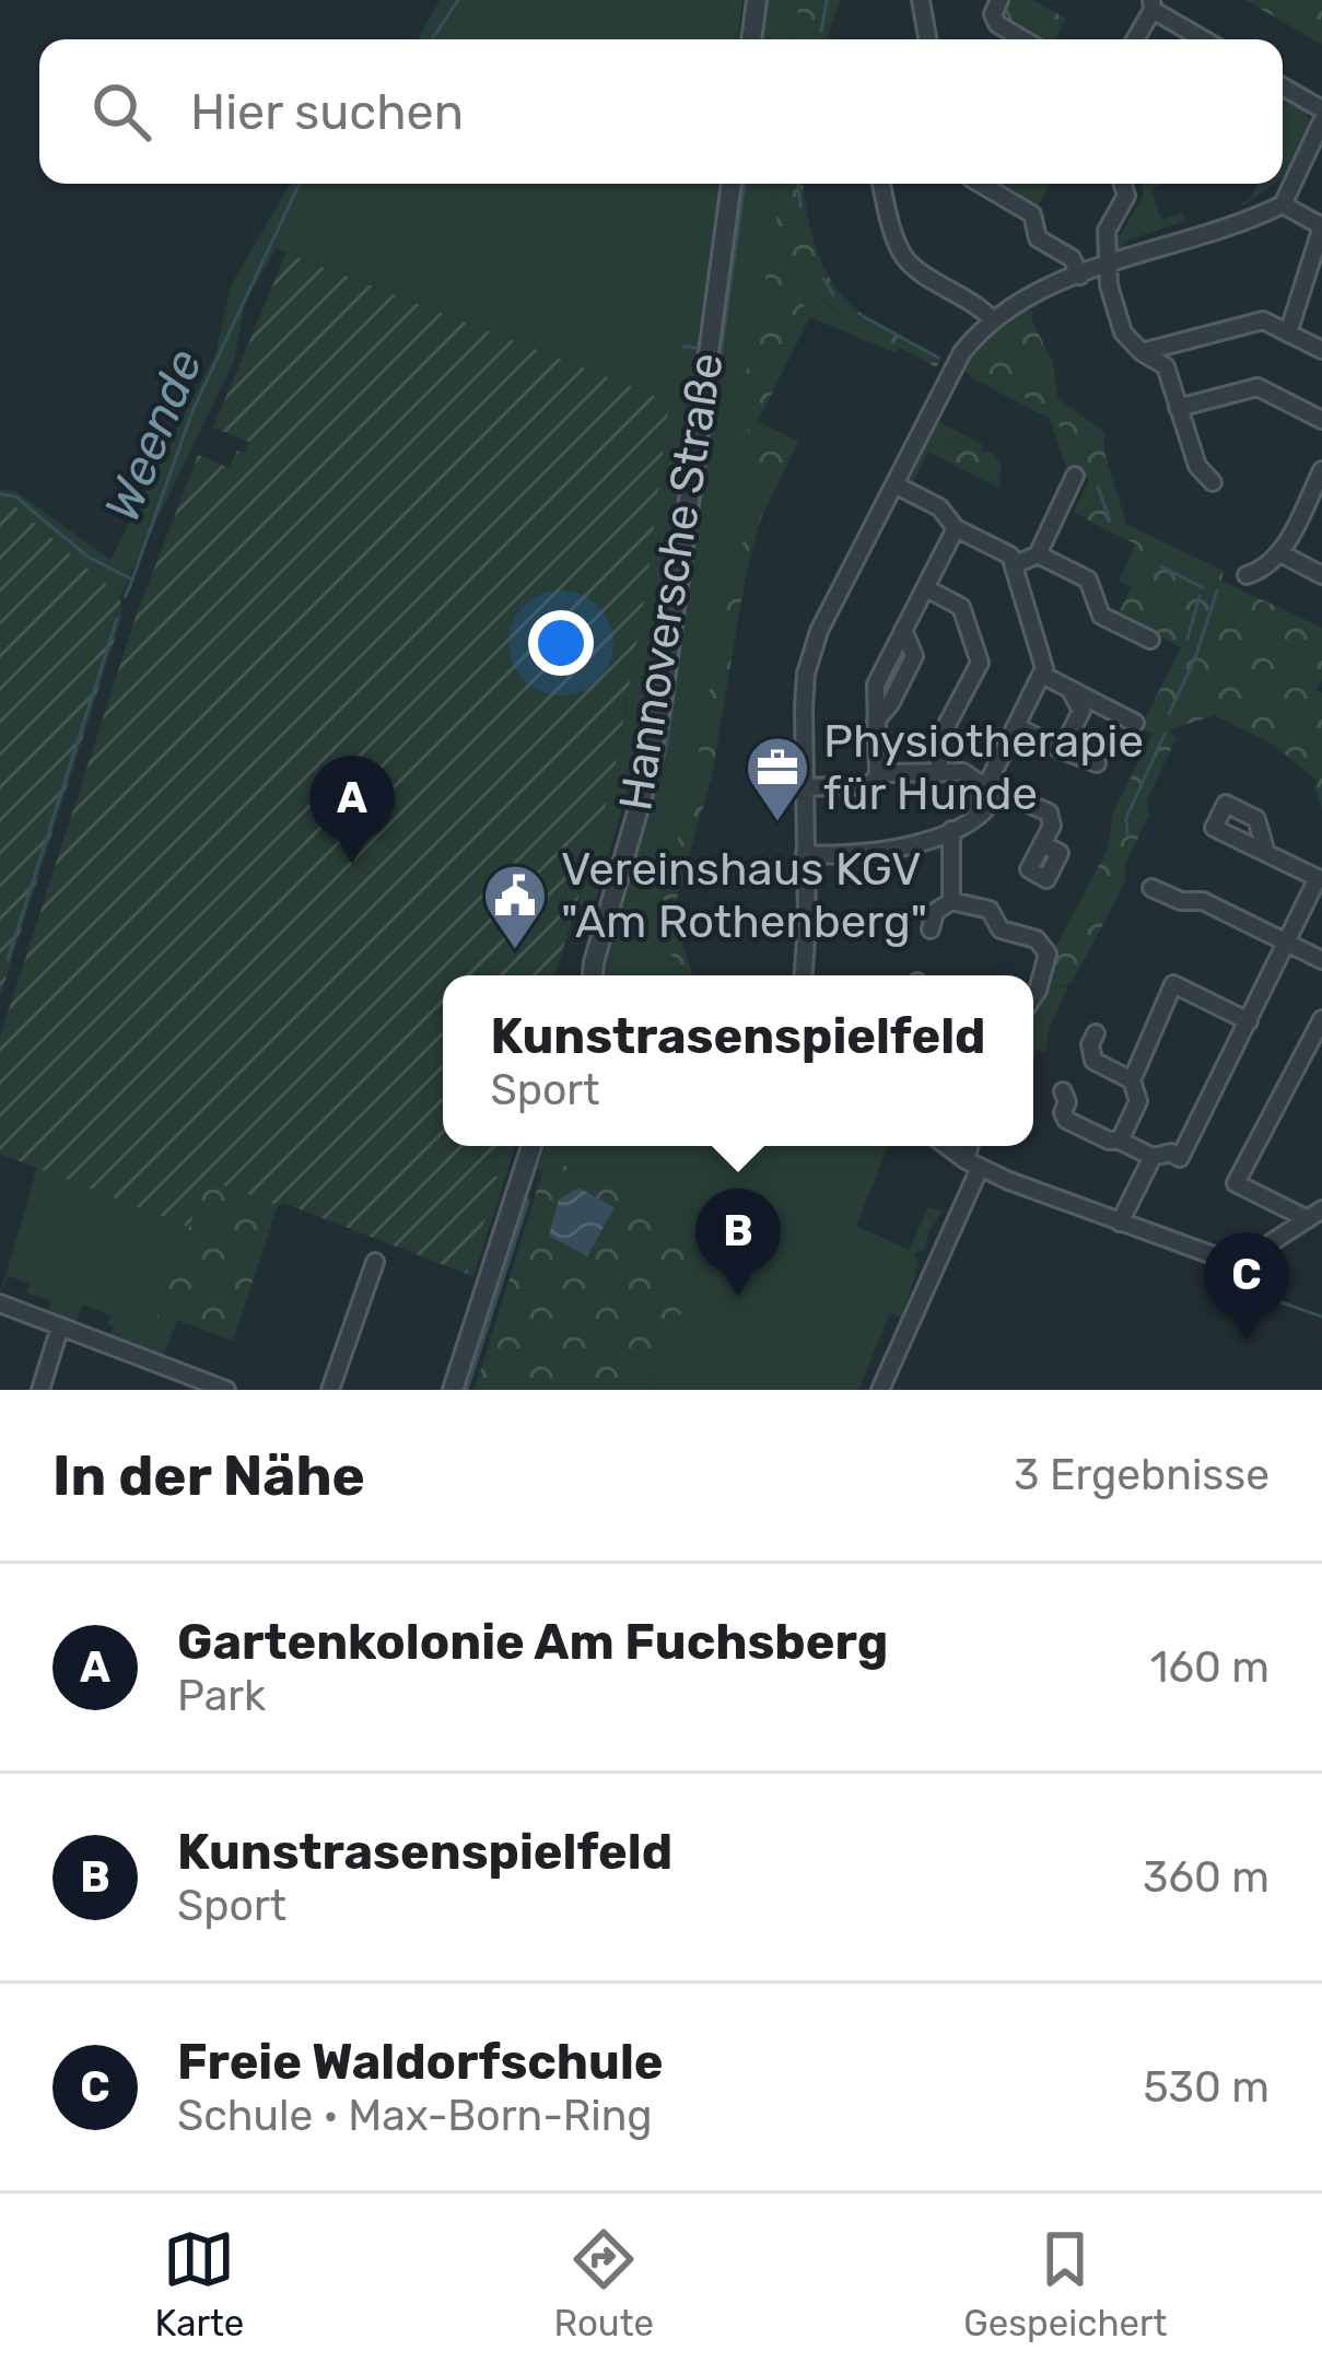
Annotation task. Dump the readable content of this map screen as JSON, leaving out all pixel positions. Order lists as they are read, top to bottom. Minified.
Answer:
{"streets":{"street":["Hannoversche Straße"]},"water":["Weende"],"places":{"office":["Physiotherapie für Hunde"],"public building":["Vereinshaus KGV \"Am Rothenberg\""]},"page":{"search":"Hier suchen","pins":["A","B","C"],"popup":["Kunstrasenspielfeld","Sport"],"heading":["In der Nähe","3 Ergebnisse"],"list":[{"mark":"A","name":"Gartenkolonie Am Fuchsberg","note":"Park","value":"160 m"},{"mark":"B","name":"Kunstrasenspielfeld","note":"Sport","value":"360 m"},{"mark":"C","name":"Freie Waldorfschule","note":"Schule · Max-Born-Ring","value":"530 m"}],"nav":["Karte","Route","Gespeichert"]}}
